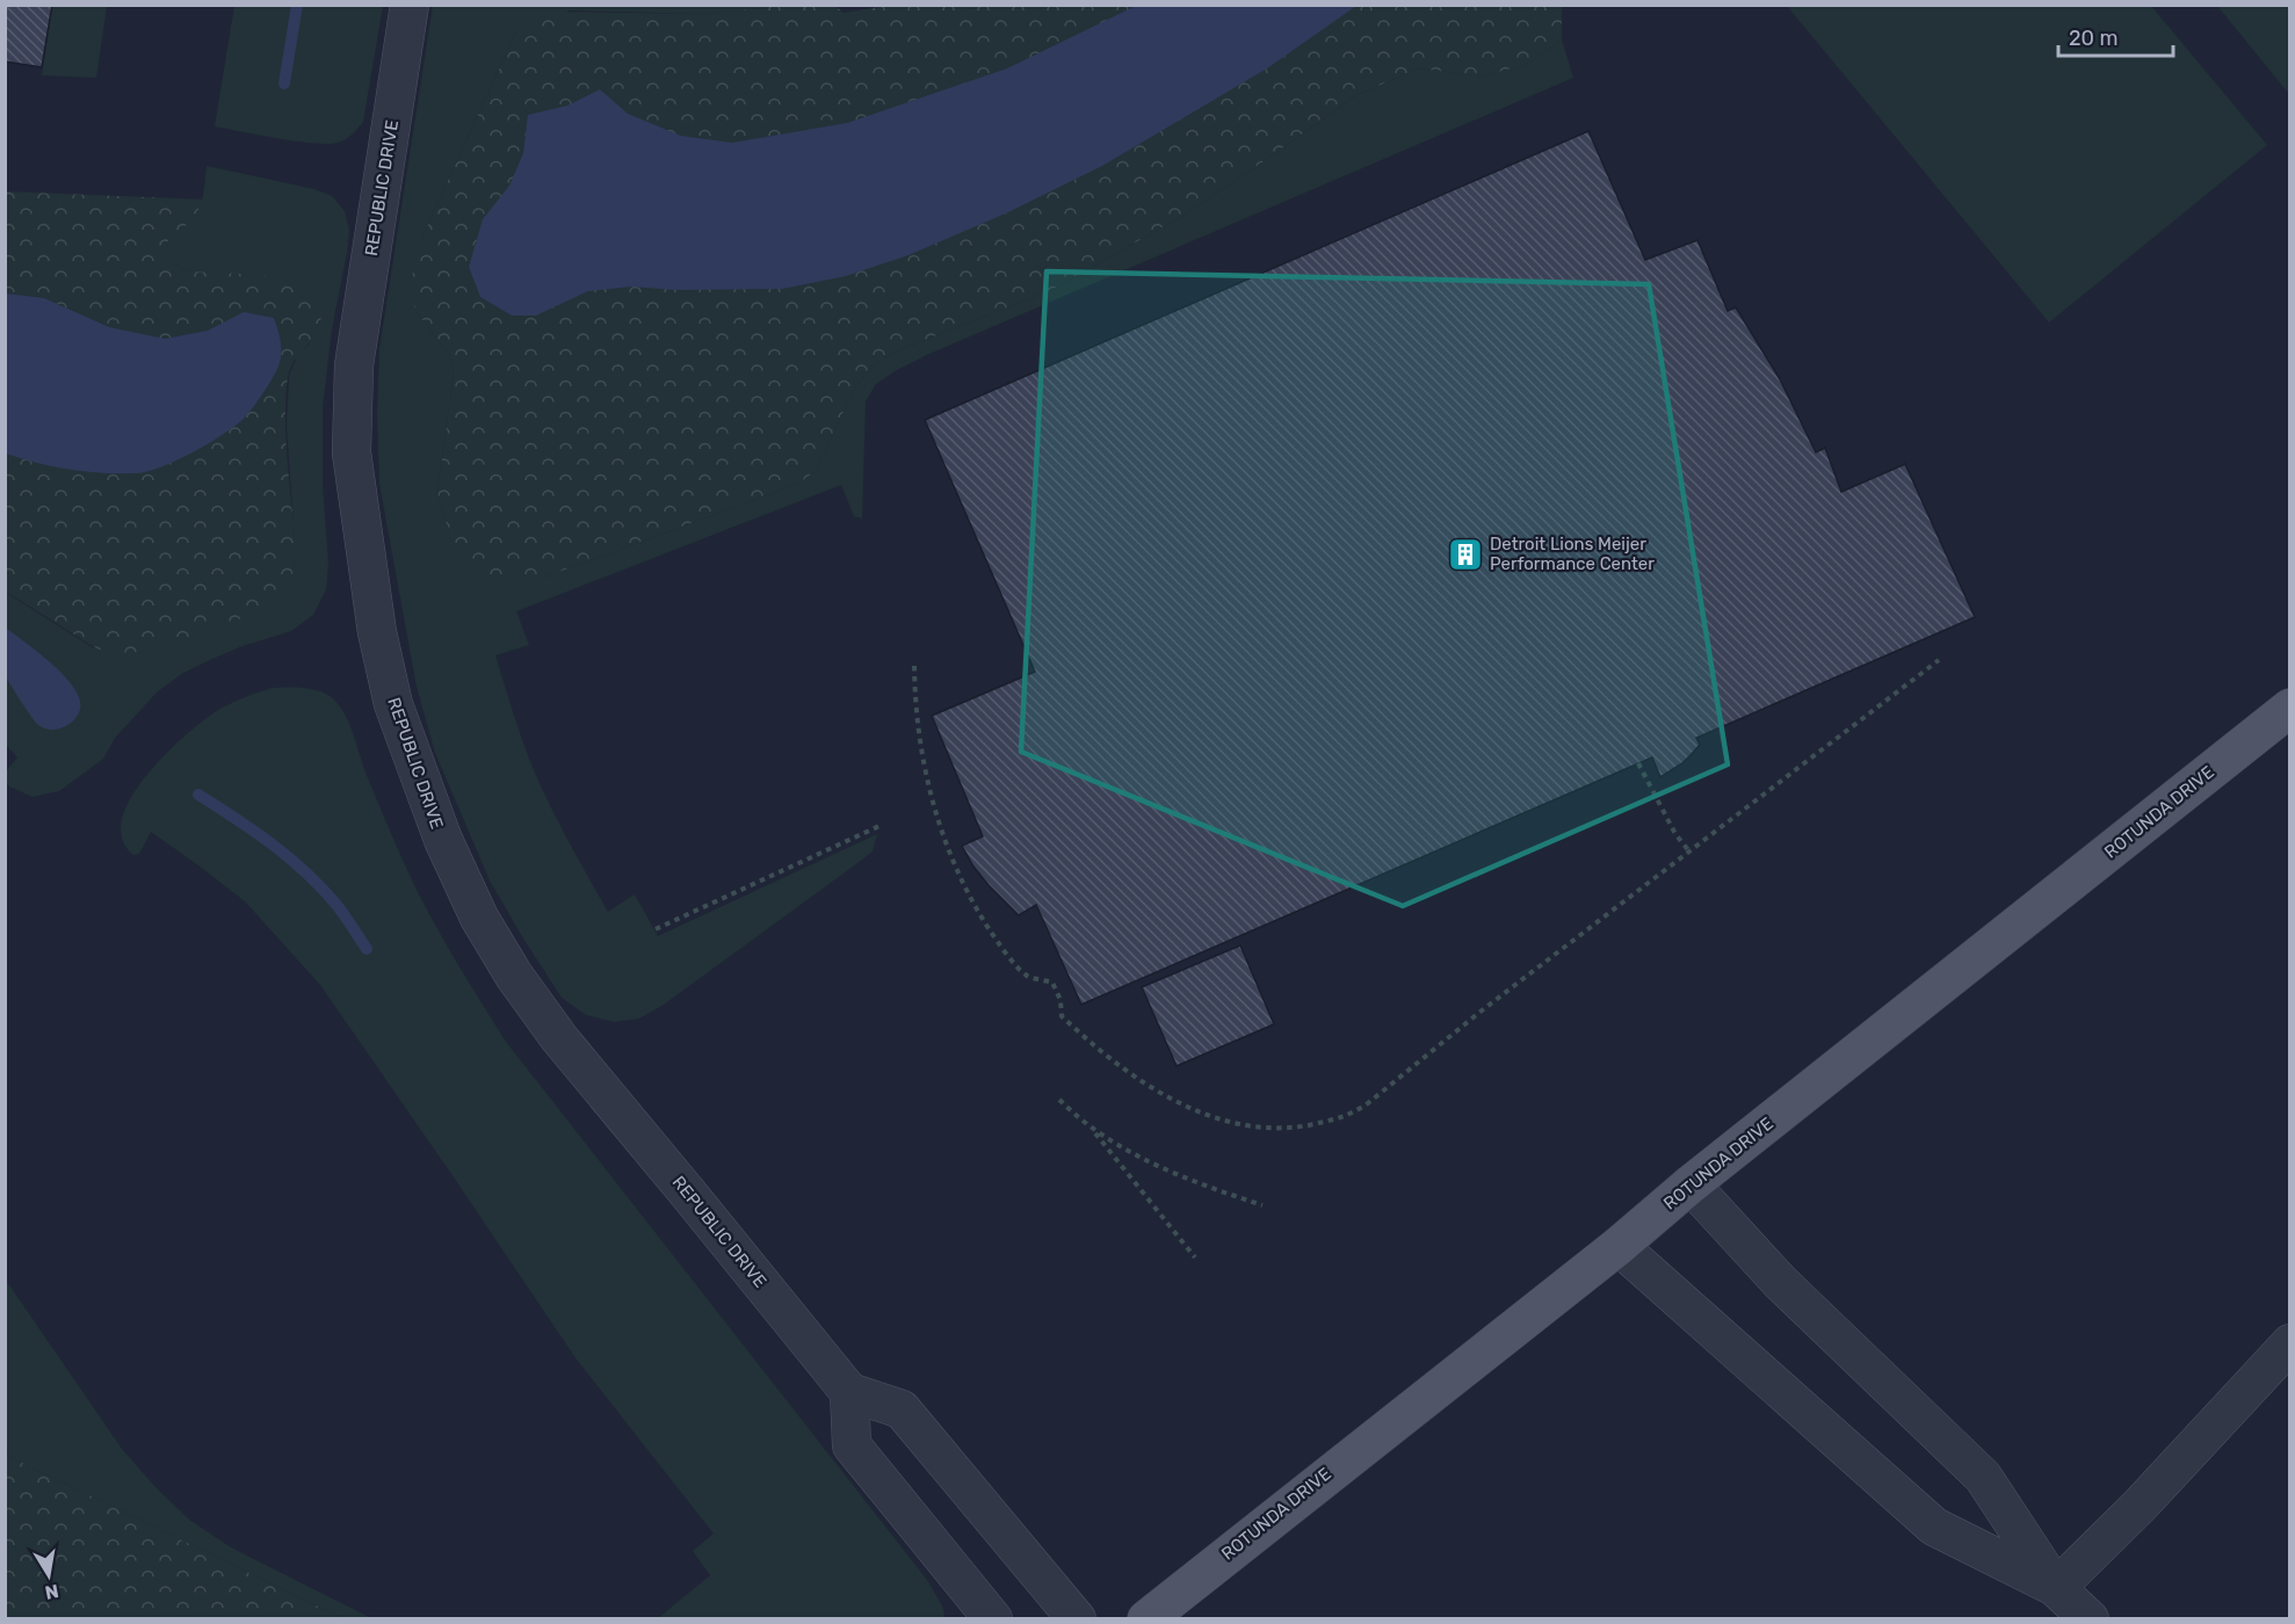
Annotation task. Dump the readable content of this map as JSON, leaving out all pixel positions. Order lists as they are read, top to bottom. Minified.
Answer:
{"streets":{"main road":["ROTUNDA DRIVE"],"street":["REPUBLIC DRIVE"]},"places":{"building":["Detroit Lions Meijer Performance Center"]},"scale_bar":"20 m","north":"bottom"}
